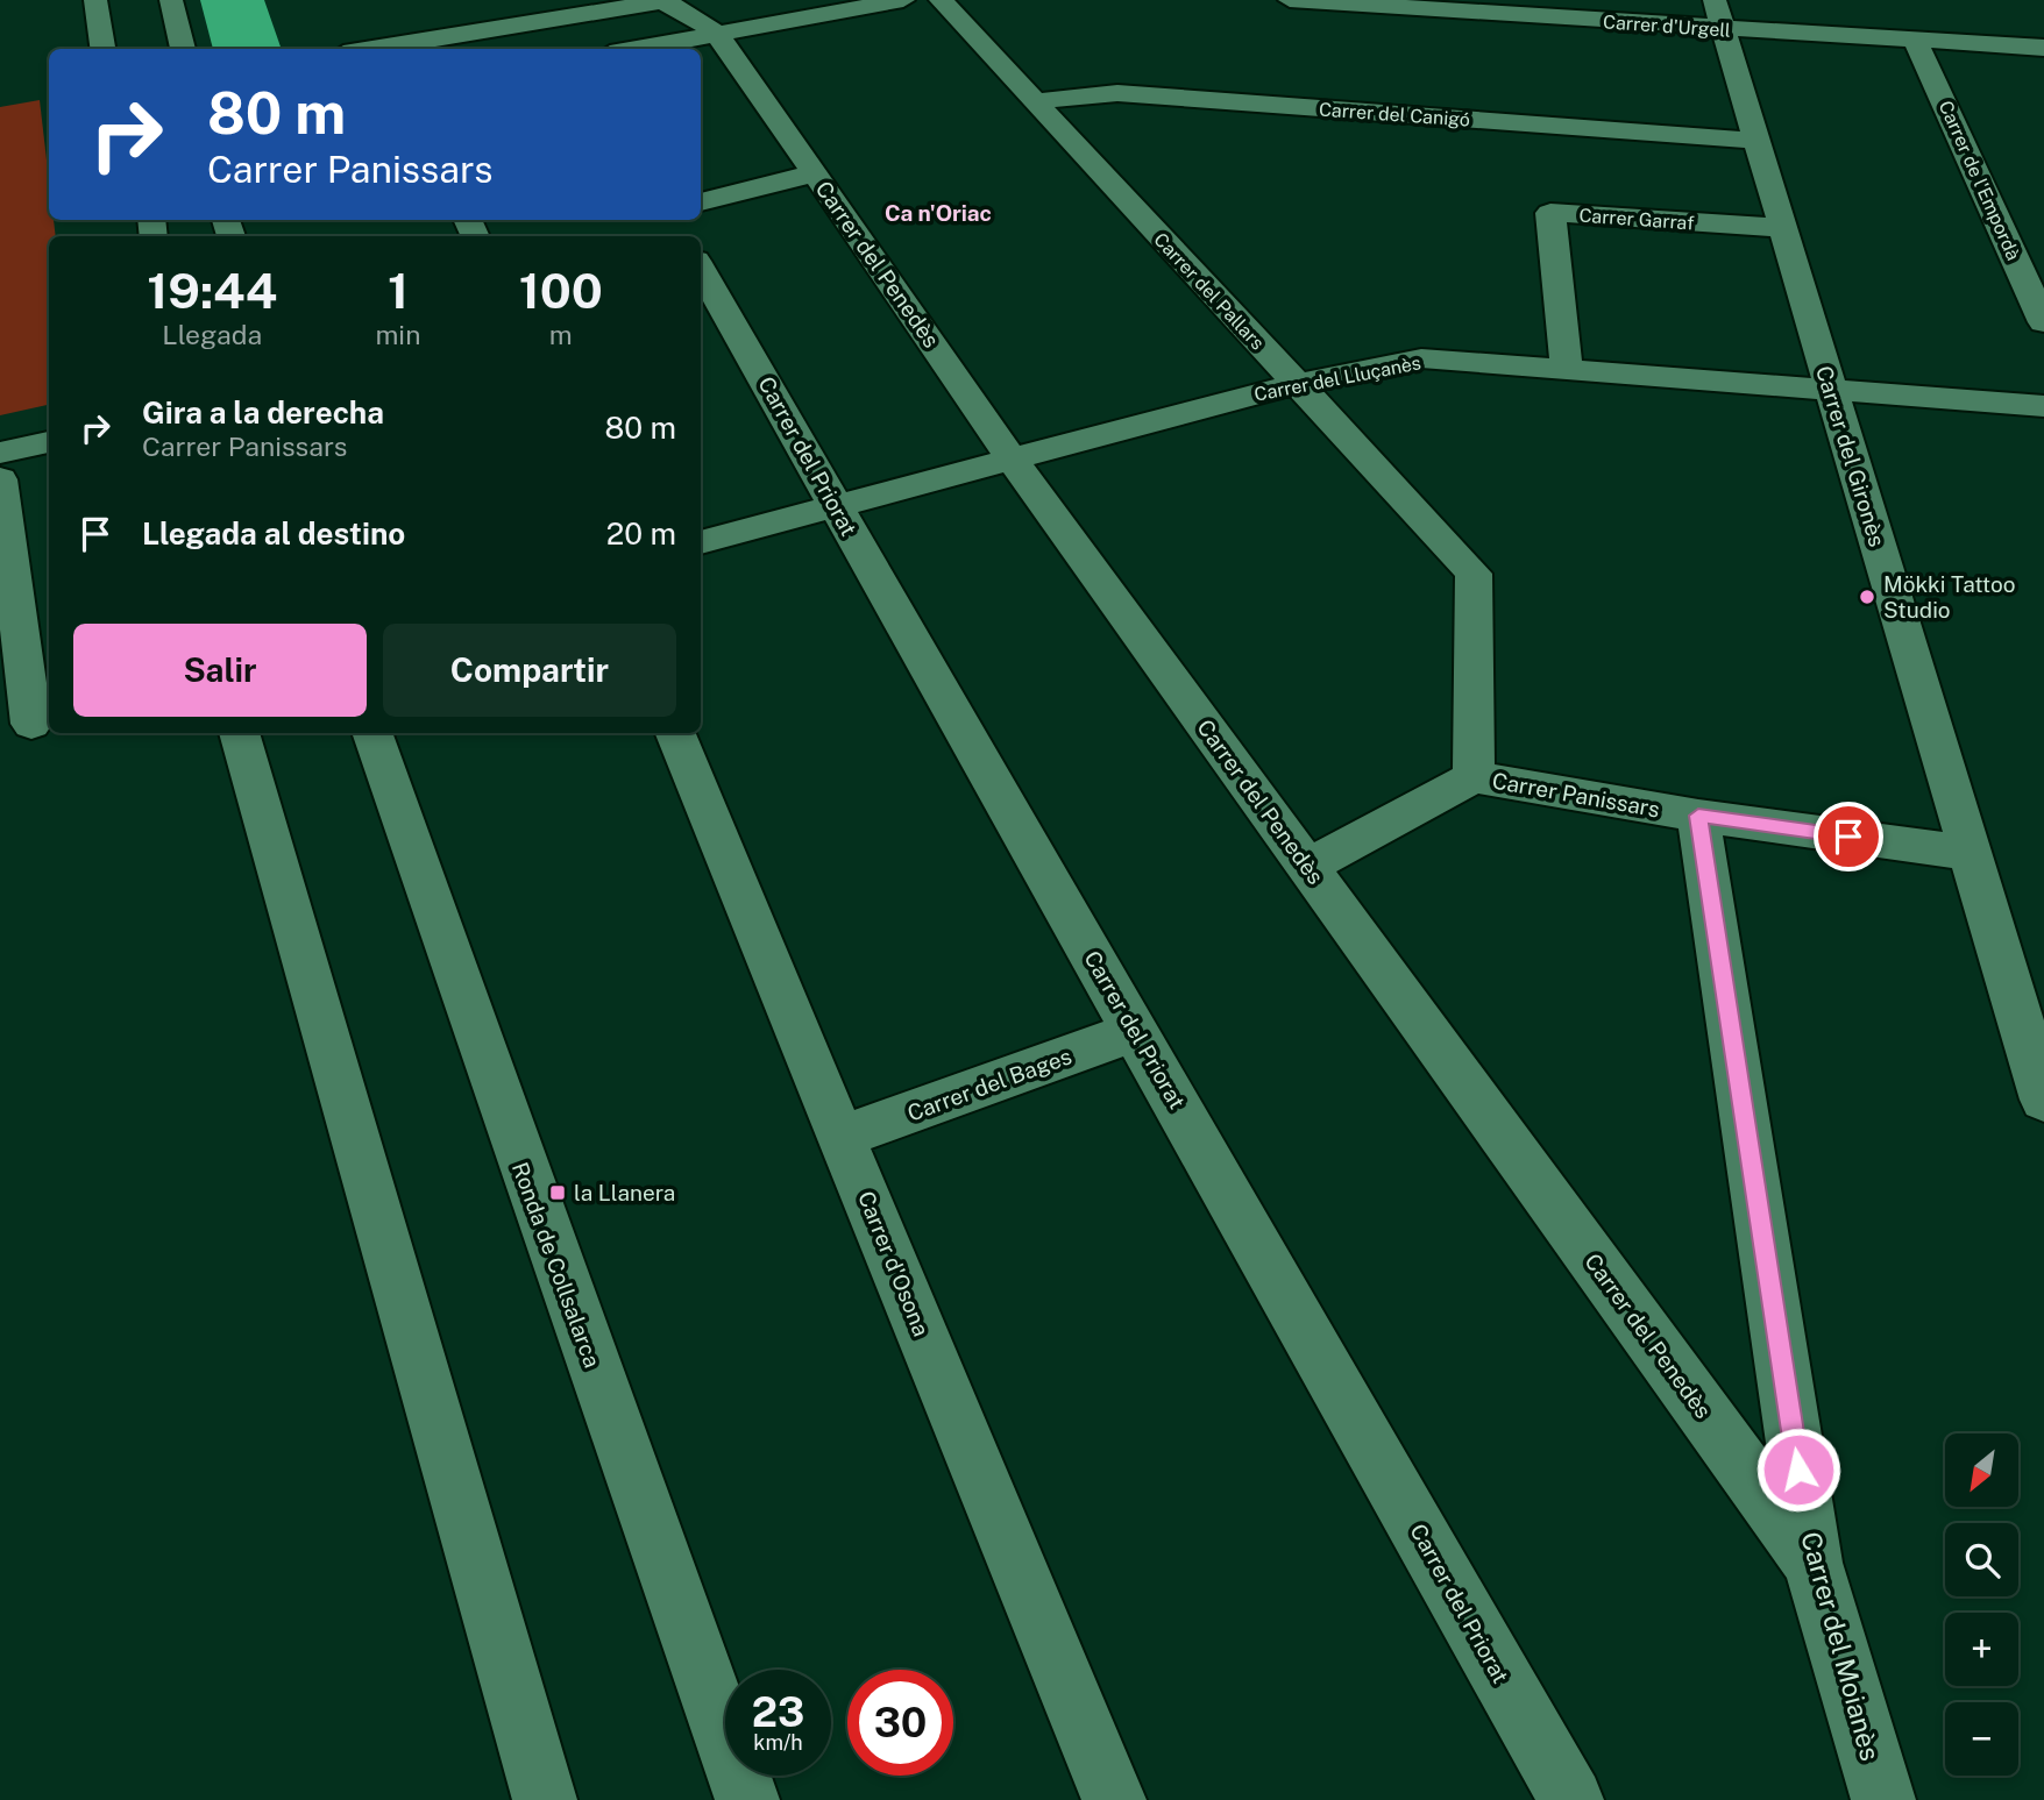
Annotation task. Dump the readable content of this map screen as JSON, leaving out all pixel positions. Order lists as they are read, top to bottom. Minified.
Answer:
{"streets":{"street":["Carrer d'Urgell","Carrer del Canigó","Carrer de l'Empordà","Carrer Garraf","Carrer del Penedès","Carrer del Pallars","Carrer del Lluçanès","Carrer del Priorat","Carrer del Gironès","Carrer Panissars","Carrer del Bages","Carrer d'Osona","Ronda de Collsalarca","Carrer del Moianès"]},"crossings":[["Carrer d'Urgell","Carrer de l'Empordà"],["Carrer d'Urgell","Carrer del Gironès"],["Carrer del Canigó","Carrer del Pallars"],["Carrer del Canigó","Carrer del Gironès"],["Carrer Garraf","Carrer del Lluçanès"],["Carrer Garraf","Carrer del Gironès"],["Carrer del Penedès","Carrer del Lluçanès"],["Carrer del Penedès","Carrer del Moianès"],["Carrer del Pallars","Carrer del Lluçanès"],["Carrer del Pallars","Carrer Panissars"],["Carrer del Lluçanès","Carrer del Priorat"],["Carrer del Lluçanès","Carrer del Gironès"],["Carrer del Priorat","Carrer del Bages"],["Carrer del Gironès","Carrer Panissars"],["Carrer Panissars","Carrer del Moianès"],["Carrer del Bages","Carrer d'Osona"]],"districts":["Ca n'Oriac"],"places":{"other":["Mökki Tattoo Studio"],"transit":["la Llanera"]},"north":"bottom left","page":{"turn":["80 m","Carrer Panissars"],"eta":["19:44","Llegada","1","min","100","m"],"list":[{"name":"Gira a la derecha","note":"Carrer Panissars","value":"80 m"},{"name":"Llegada al destino","value":"20 m"}],"buttons":["Salir","Compartir"],"map_buttons":["+","−"],"speed":"23 km/h","limit":"30"}}
